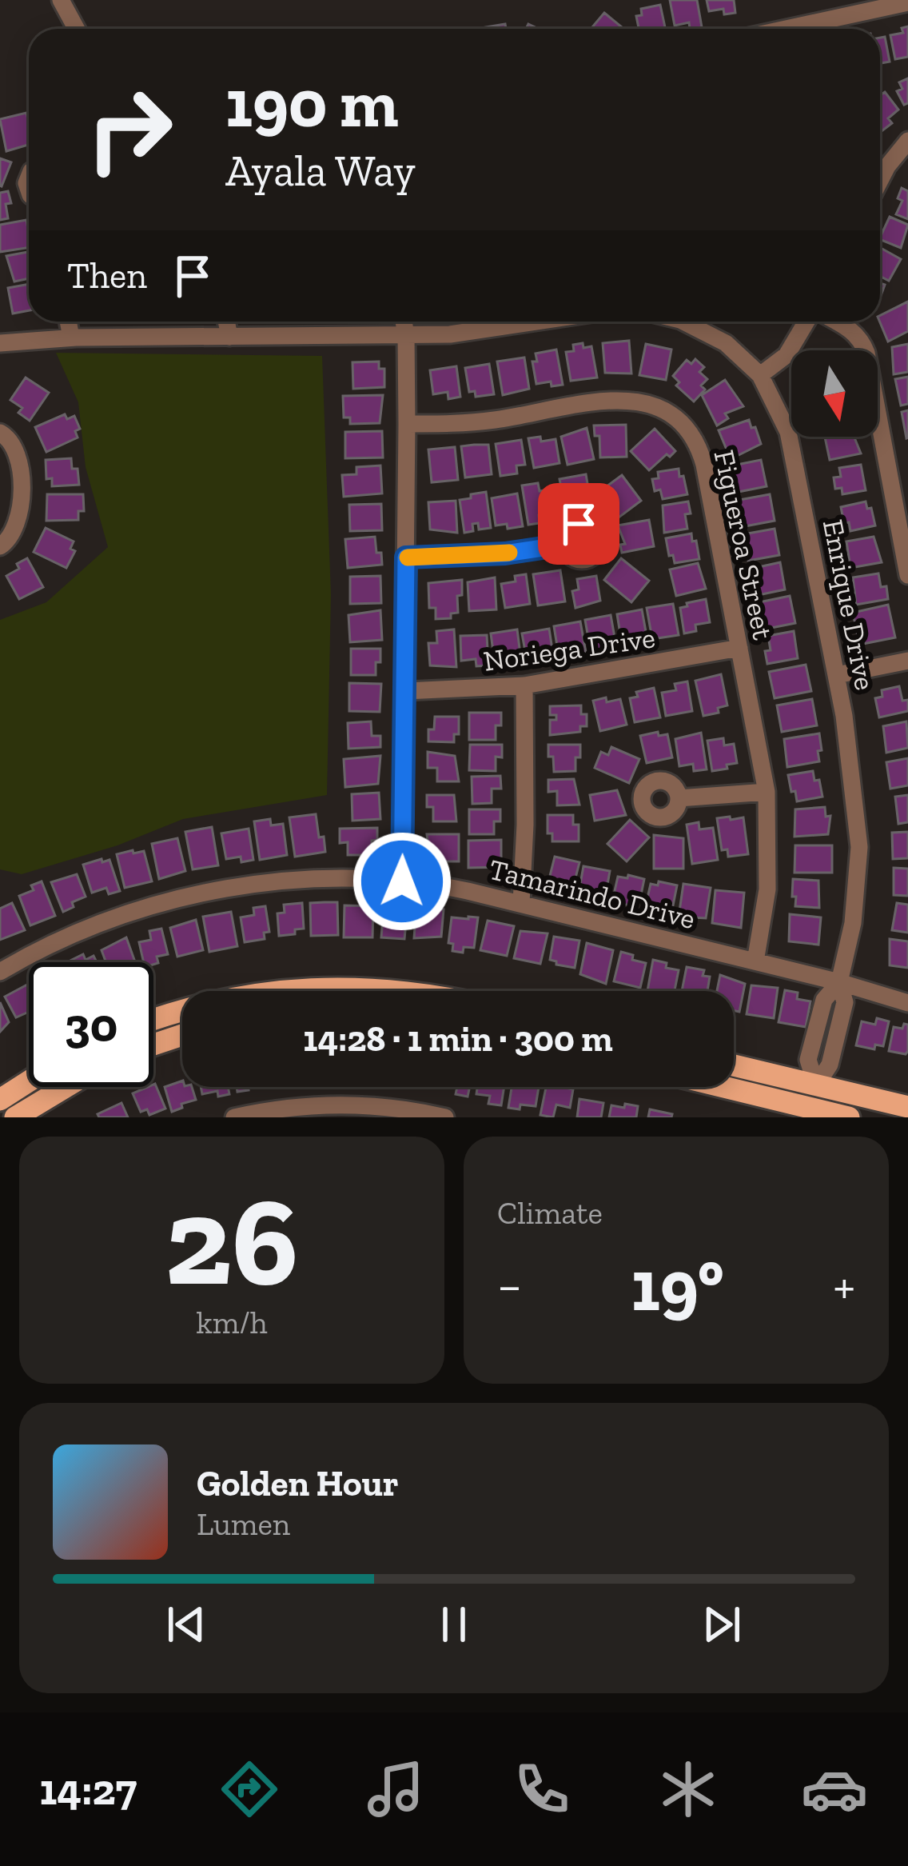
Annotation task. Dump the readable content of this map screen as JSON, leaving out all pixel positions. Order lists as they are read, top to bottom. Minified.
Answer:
{"streets":{"street":["Figueroa Street","Enrique Drive","Noriega Drive","Tamarindo Drive"]},"crossings":[["Figueroa Street","Noriega Drive"],["Figueroa Street","Tamarindo Drive"],["Enrique Drive","Tamarindo Drive"]],"north":"bottom","page":{"turn":["190 m","Ayala Way"],"then":"Then","limit":"30","trip":"14:28 · 1 min · 300 m","tile":[["26","km/h"],"Climate"],"heat":["−","19°","+"],"song":["Golden Hour","Lumen"],"tabs":"14:27"}}
